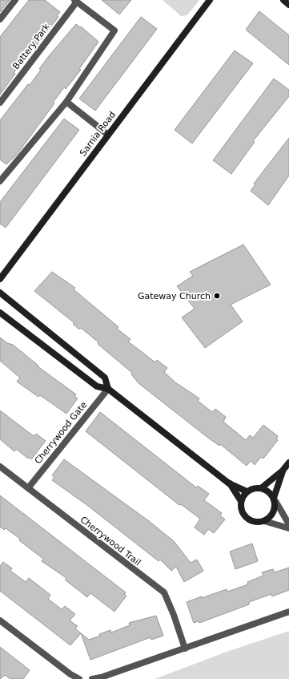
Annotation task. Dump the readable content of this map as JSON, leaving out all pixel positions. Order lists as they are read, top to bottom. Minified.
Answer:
{"streets":{"street":["Battery Park","Sarnia Road","Cherrywood Gate","Cherrywood Trail"]},"crossings":[["Cherrywood Gate","Cherrywood Trail"]],"places":["Gateway Church"]}
